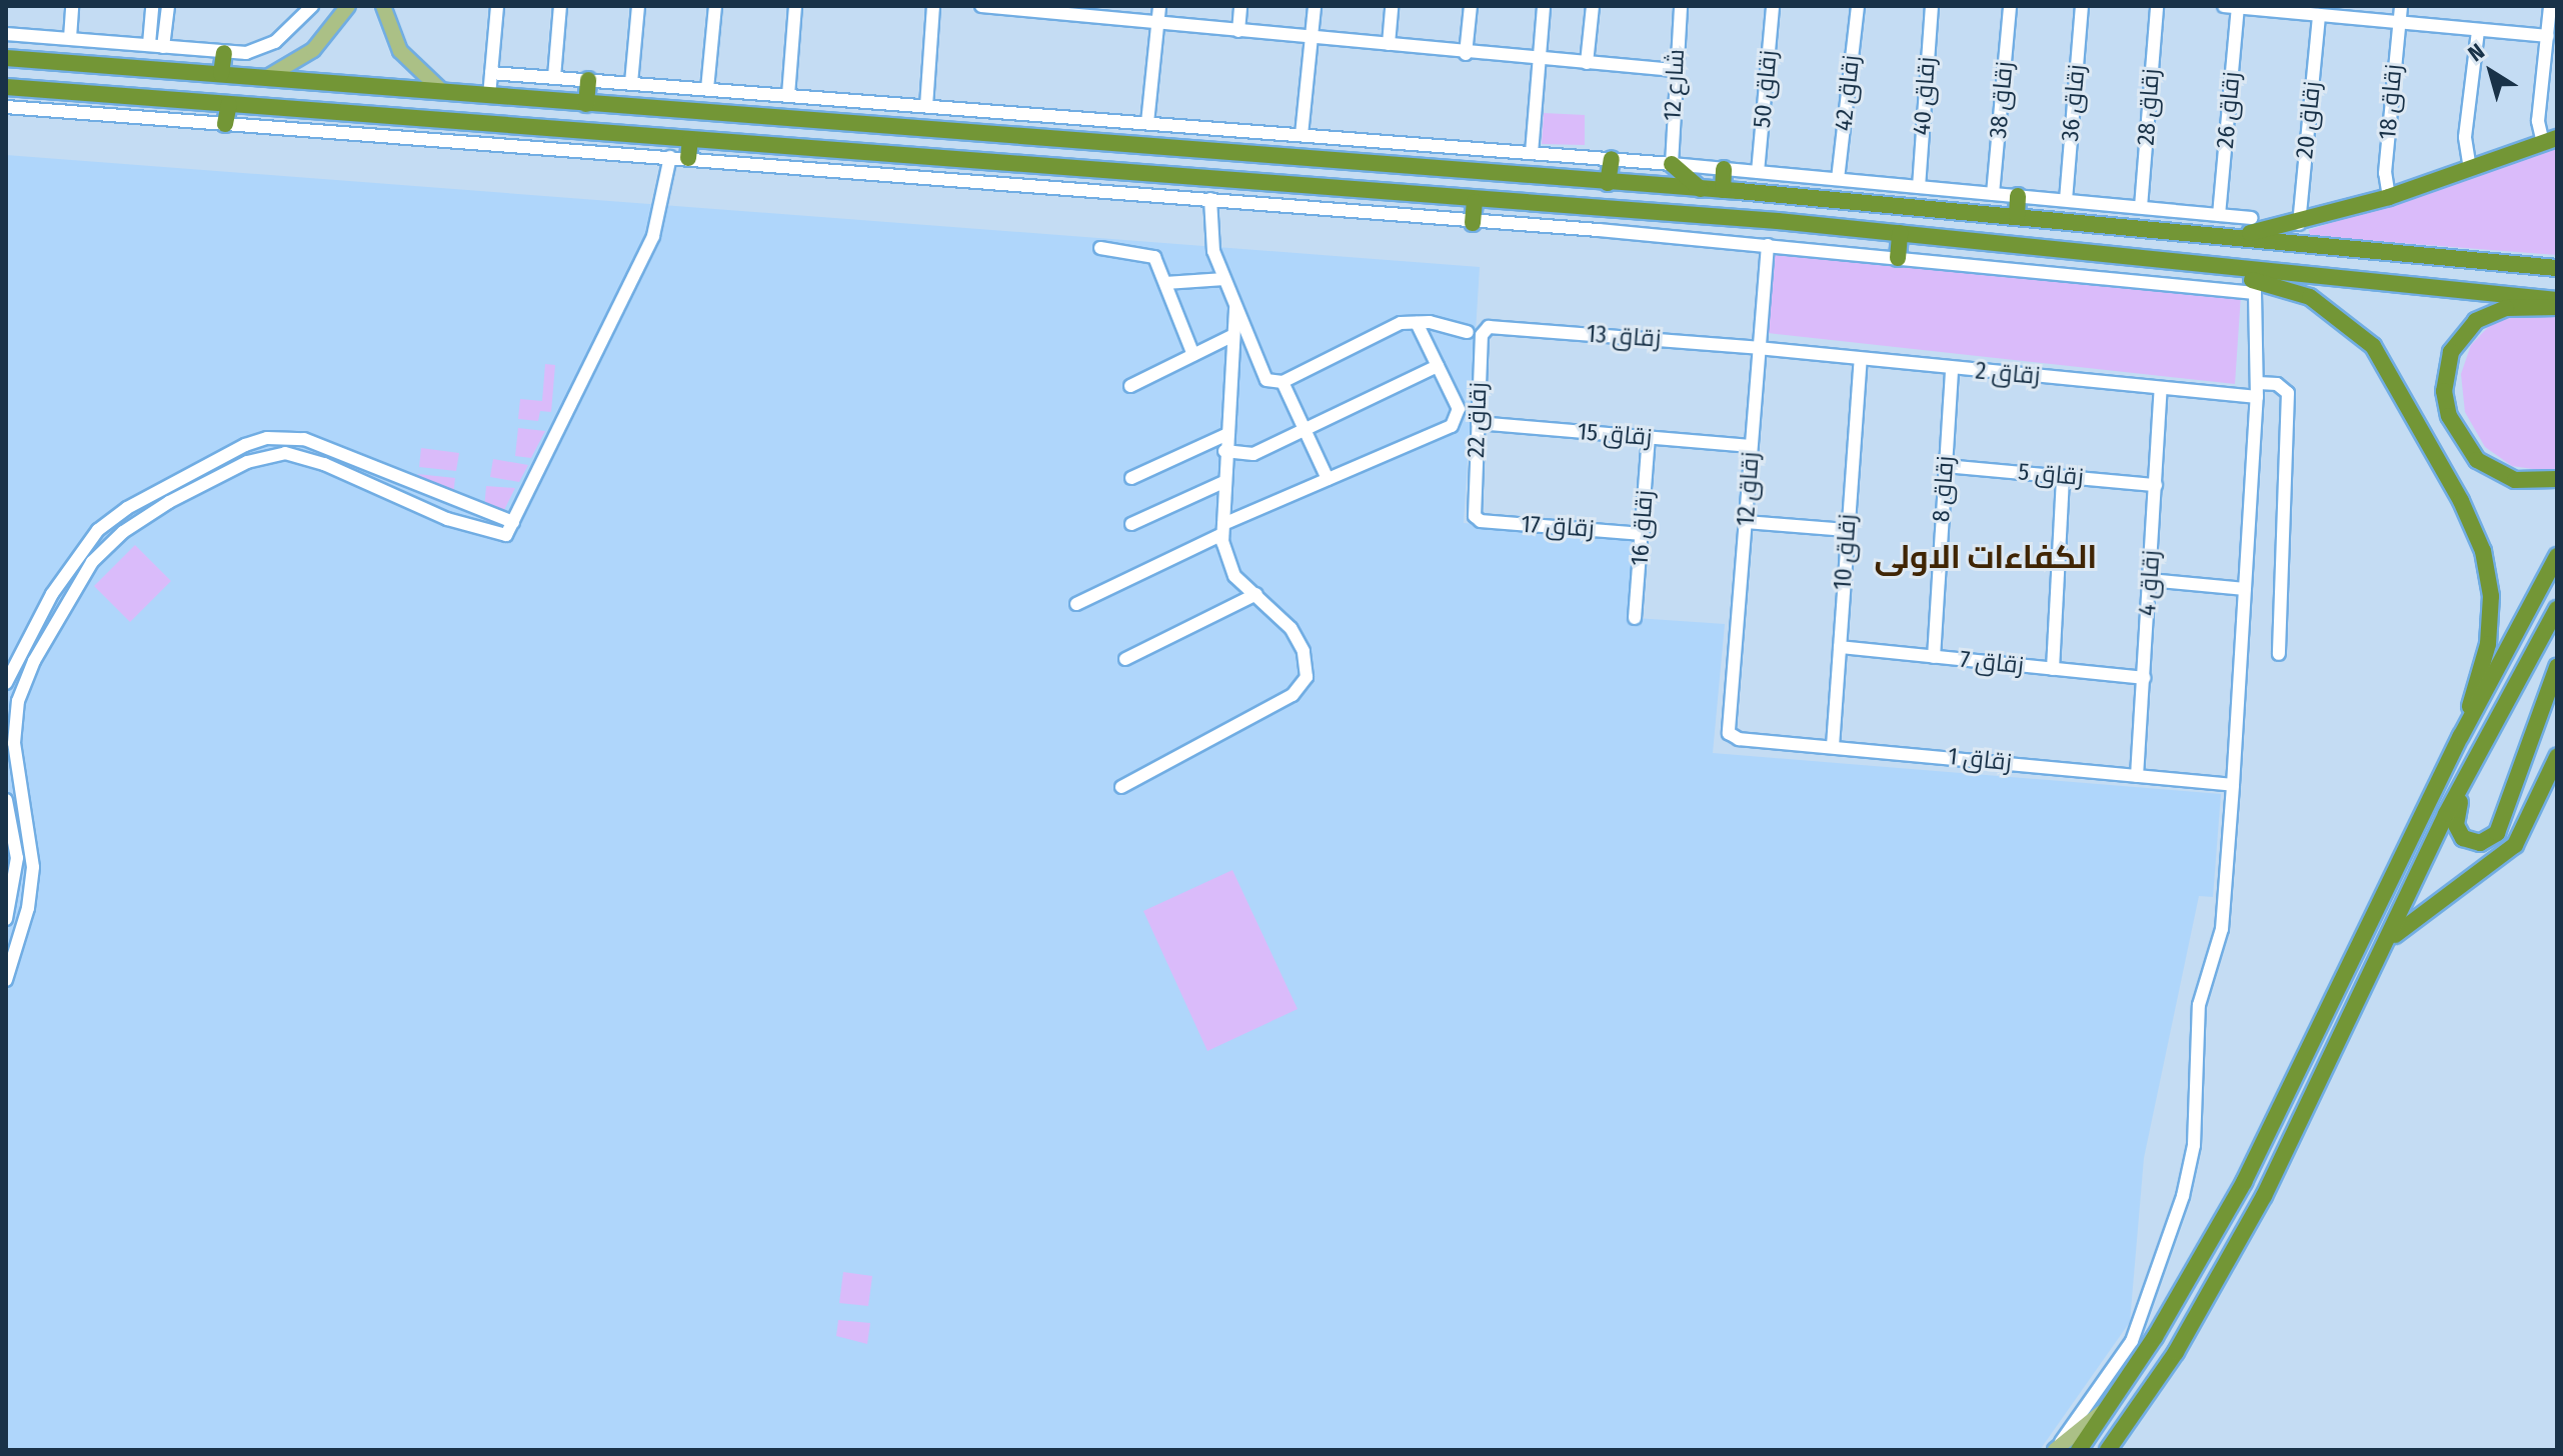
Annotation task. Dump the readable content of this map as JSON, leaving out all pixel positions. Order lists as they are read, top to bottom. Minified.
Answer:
{"streets":{"street":["شارع 12","زقاق 50","زقاق 42","زقاق 40","زقاق 38","زقاق 18","زقاق 36","زقاق 28","زقاق 26","زقاق 20","زقاق 13","زقاق 2","زقاق 22","زقاق 15","زقاق 5","زقاق 12","زقاق 8","زقاق 17","زقاق 16","زقاق 10","زقاق 4","زقاق 7","زقاق 1"]},"crossings":[["زقاق 13","زقاق 2"],["زقاق 13","زقاق 22"],["زقاق 13","زقاق 12"],["زقاق 2","زقاق 12"],["زقاق 2","زقاق 8"],["زقاق 2","زقاق 10"],["زقاق 2","زقاق 4"],["زقاق 22","زقاق 15"],["زقاق 22","زقاق 17"],["زقاق 15","زقاق 12"],["زقاق 15","زقاق 16"],["زقاق 5","زقاق 8"],["زقاق 5","زقاق 4"],["زقاق 12","زقاق 1"],["زقاق 8","زقاق 7"],["زقاق 17","زقاق 16"],["زقاق 10","زقاق 7"],["زقاق 10","زقاق 1"],["زقاق 4","زقاق 7"],["زقاق 4","زقاق 1"]],"districts":["الكفاءات الاولى"],"north":"top left"}
